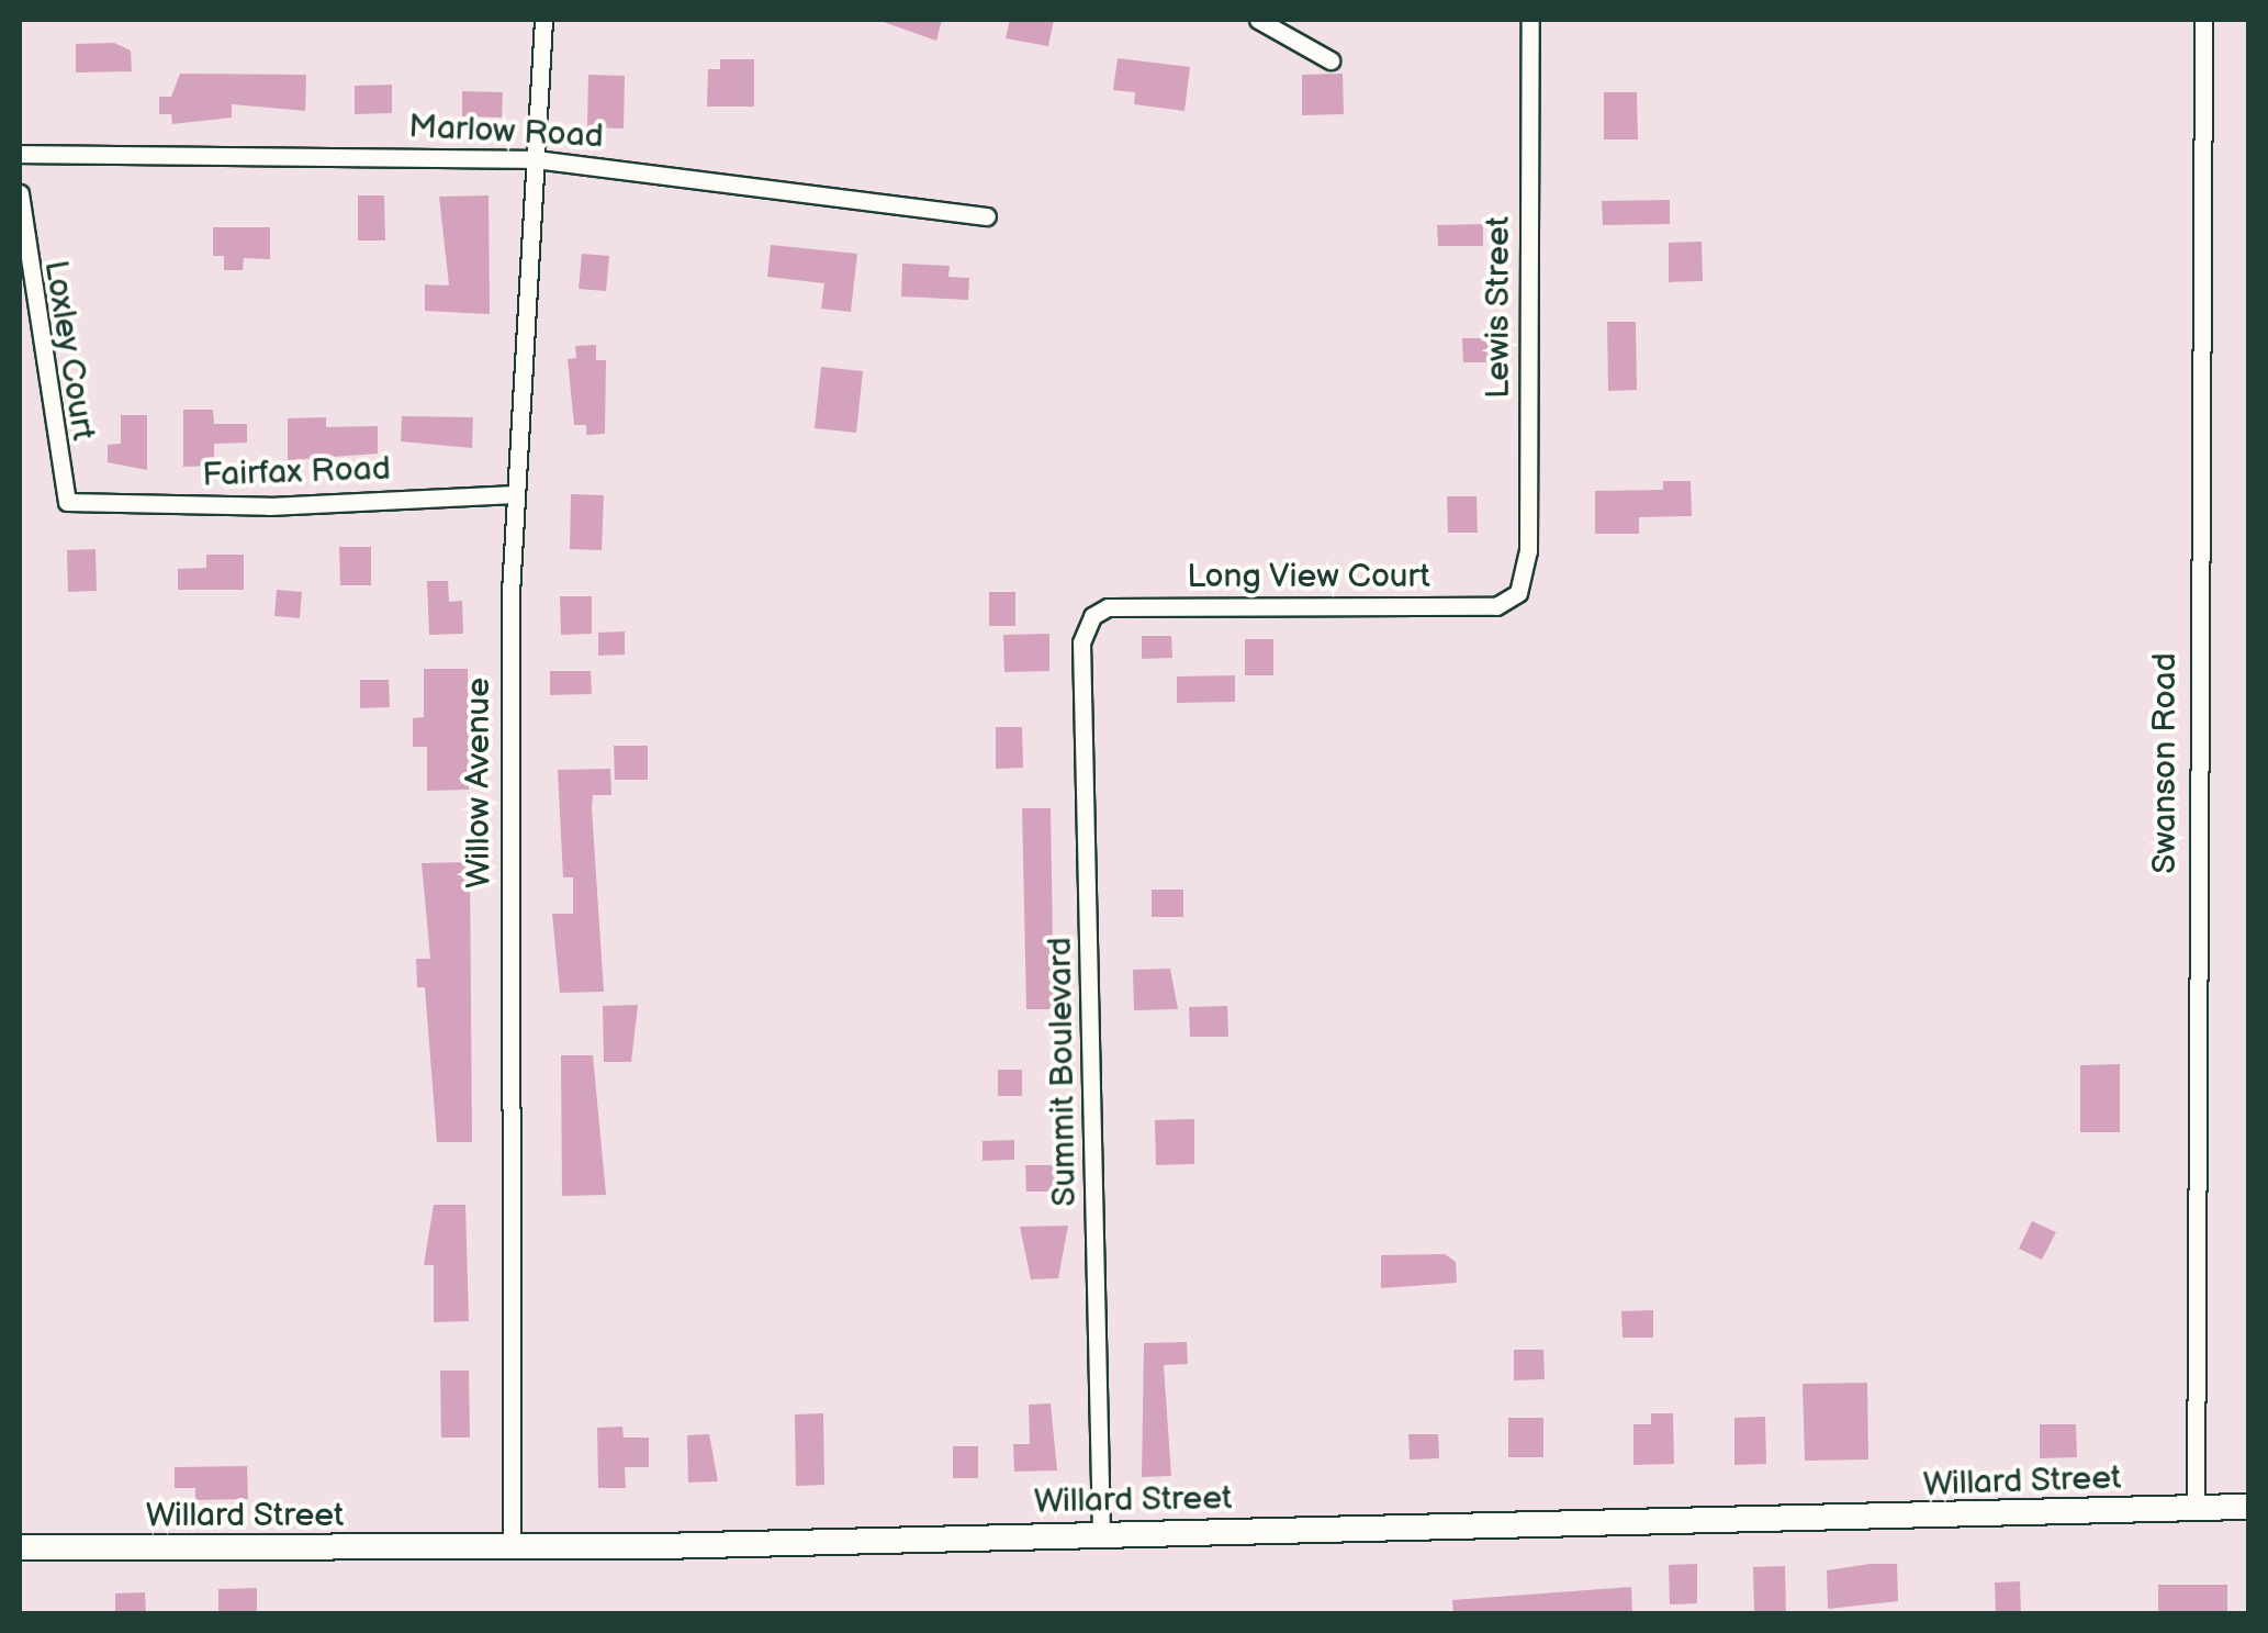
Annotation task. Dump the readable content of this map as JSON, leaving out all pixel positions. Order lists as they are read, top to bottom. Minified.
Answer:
{"streets":{"street":["Marlow Road","Lewis Street","Loxley Court","Fairfax Road","Long View Court","Swanson Road","Willow Avenue","Summit Boulevard","Willard Street"]},"crossings":[["Marlow Road","Willow Avenue"],["Lewis Street","Long View Court"],["Loxley Court","Fairfax Road"],["Fairfax Road","Willow Avenue"],["Long View Court","Summit Boulevard"],["Swanson Road","Willard Street"],["Willow Avenue","Willard Street"],["Summit Boulevard","Willard Street"]]}
